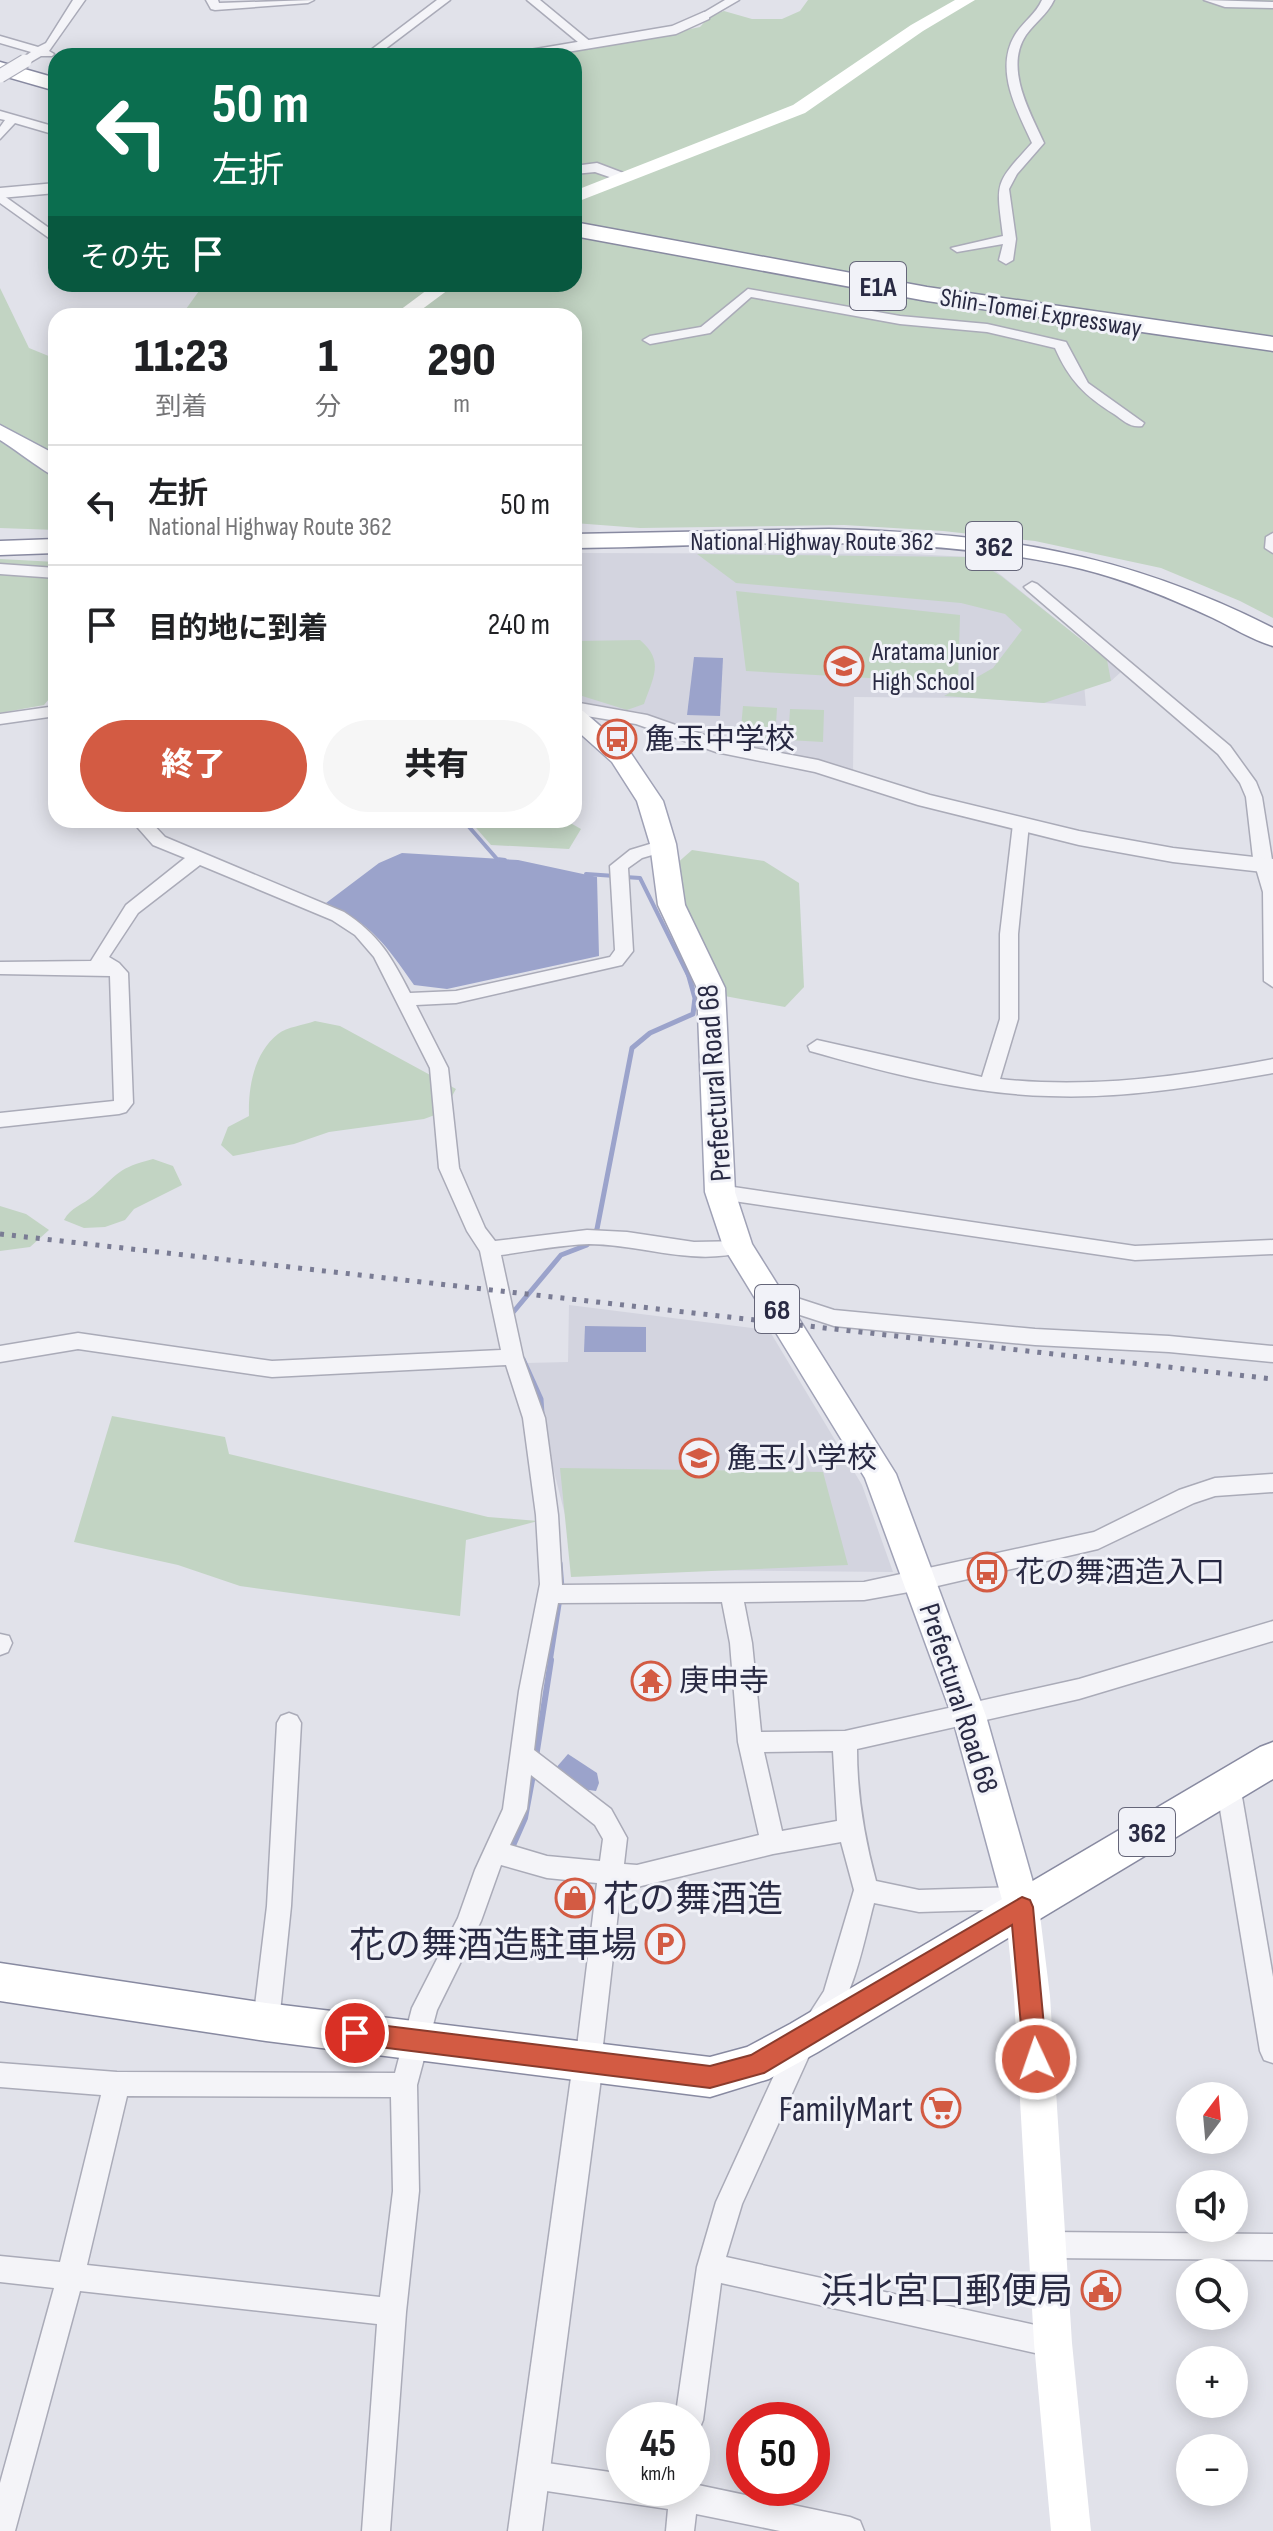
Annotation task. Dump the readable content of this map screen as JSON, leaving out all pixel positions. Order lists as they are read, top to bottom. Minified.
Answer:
{"streets":{"highway":["E1A","Shin-Tomei Expressway","National Highway Route 362","362"],"main road":["Prefectural Road 68","68"]},"crossings":[["362","Prefectural Road 68"]],"places":{"school or university":["Aratama Junior High School","麁玉小学校"],"bus stop":["麁玉中学校","花の舞酒造入口"],"temple":["庚申寺"],"shop":["花の舞酒造"],"parking":["花の舞酒造駐車場"],"supermarket":["FamilyMart"],"public building":["浜北宮口郵便局"]},"north":"top","page":{"turn":["50 m","左折"],"then":"その先","eta":["11:23","到着","1","分","290","m"],"list":[{"name":"左折","note":"National Highway Route 362","value":"50 m"},{"name":"目的地に到着","value":"240 m"}],"buttons":["終了","共有"],"map_buttons":["+","−"],"speed":"45 km/h","limit":"50"}}
